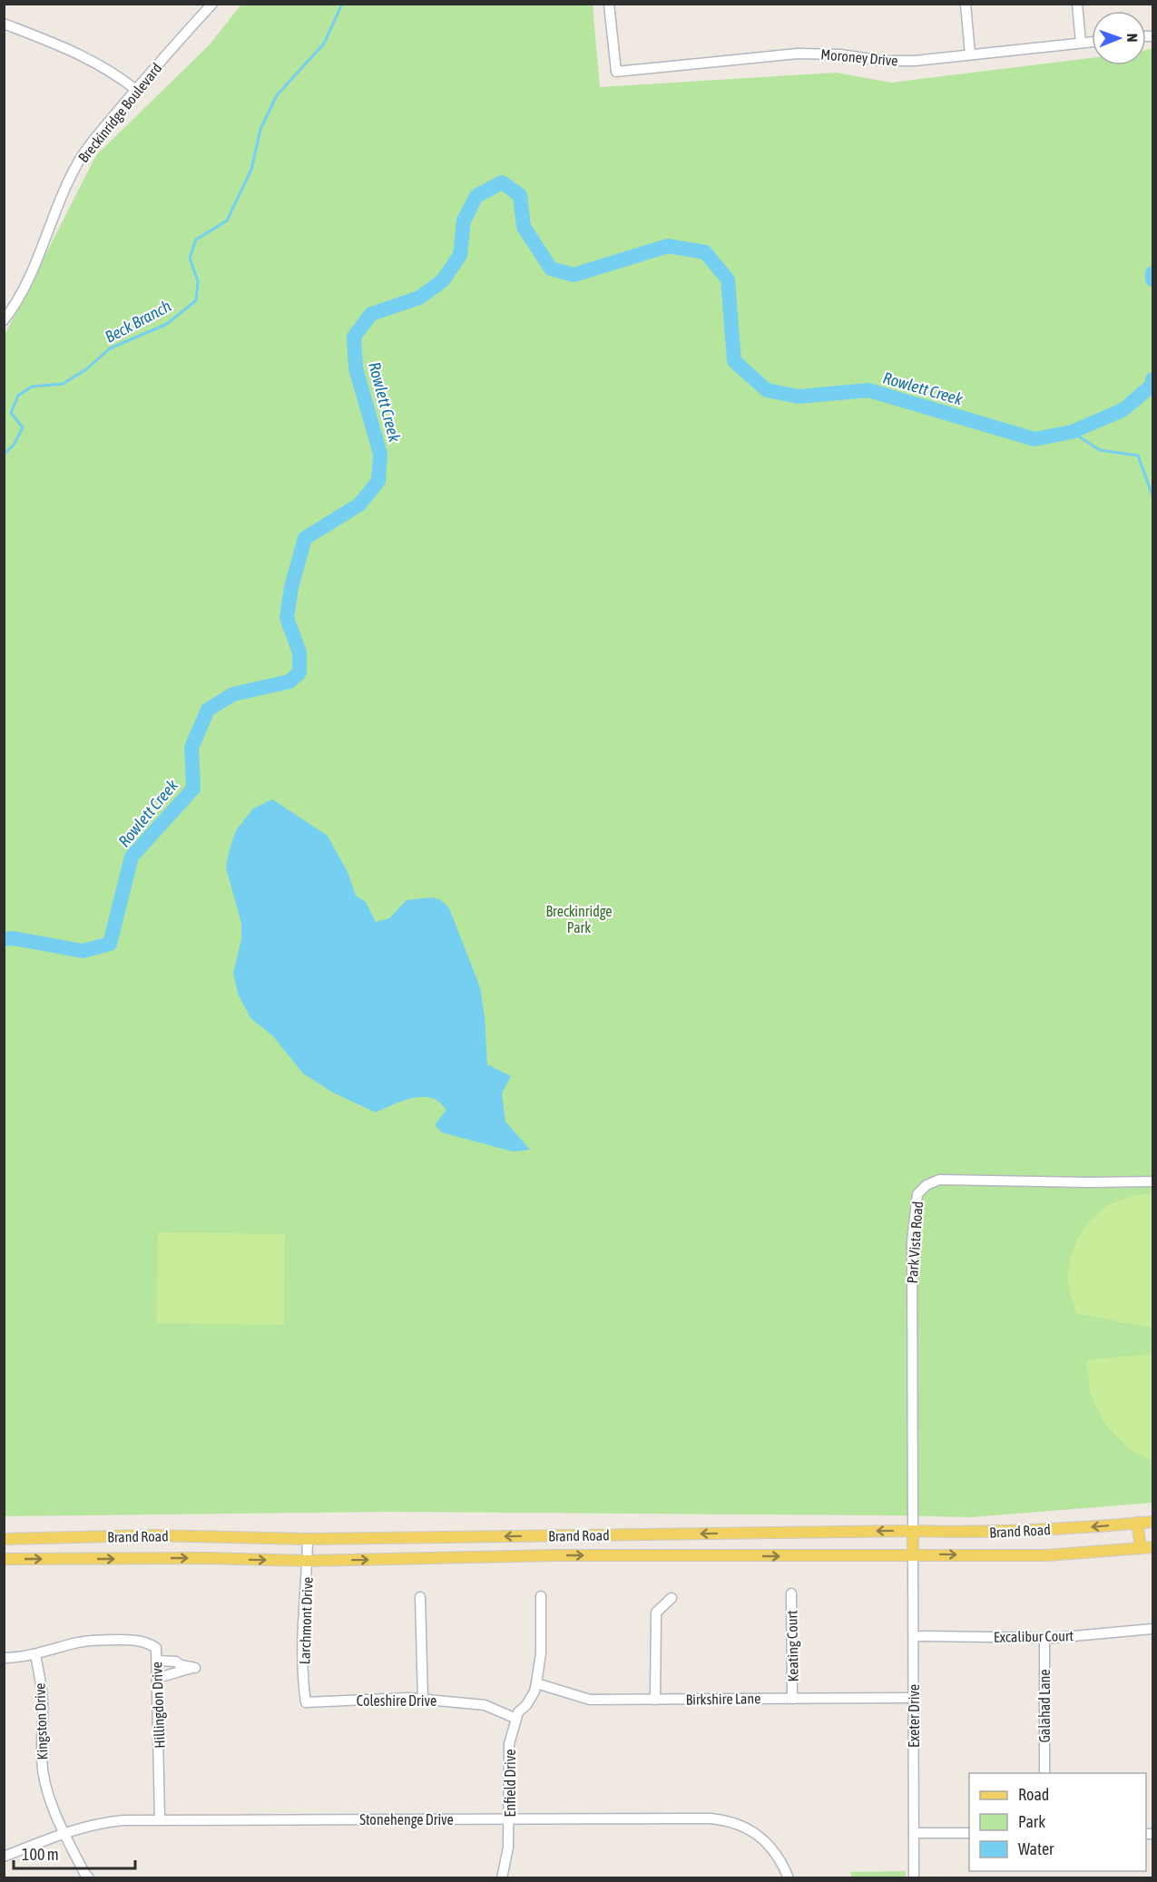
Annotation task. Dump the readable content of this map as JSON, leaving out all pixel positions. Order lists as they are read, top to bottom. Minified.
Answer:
{"streets":{"main road":["Brand Road"],"street":["Moroney Drive","Breckinridge Boulevard","Park Vista Road","Larchmont Drive","Excalibur Court","Keating Court","Birkshire Lane","Coleshire Drive","Hillingdon Drive","Galahad Lane","Exeter Drive","Kingston Drive","Enfield Drive","Stonehenge Drive"]},"crossings":[["Park Vista Road","Brand Road"],["Brand Road","Larchmont Drive"],["Brand Road","Exeter Drive"],["Larchmont Drive","Coleshire Drive"],["Excalibur Court","Galahad Lane"],["Excalibur Court","Exeter Drive"],["Keating Court","Birkshire Lane"],["Birkshire Lane","Exeter Drive"],["Birkshire Lane","Enfield Drive"],["Coleshire Drive","Enfield Drive"],["Hillingdon Drive","Kingston Drive"],["Hillingdon Drive","Stonehenge Drive"],["Kingston Drive","Stonehenge Drive"],["Enfield Drive","Stonehenge Drive"]],"water":["Beck Branch","Rowlett Creek"],"parks":["Breckinridge Park"],"legend":["Road","Park","Water"],"scale_bar":"100 m","north":"right"}
